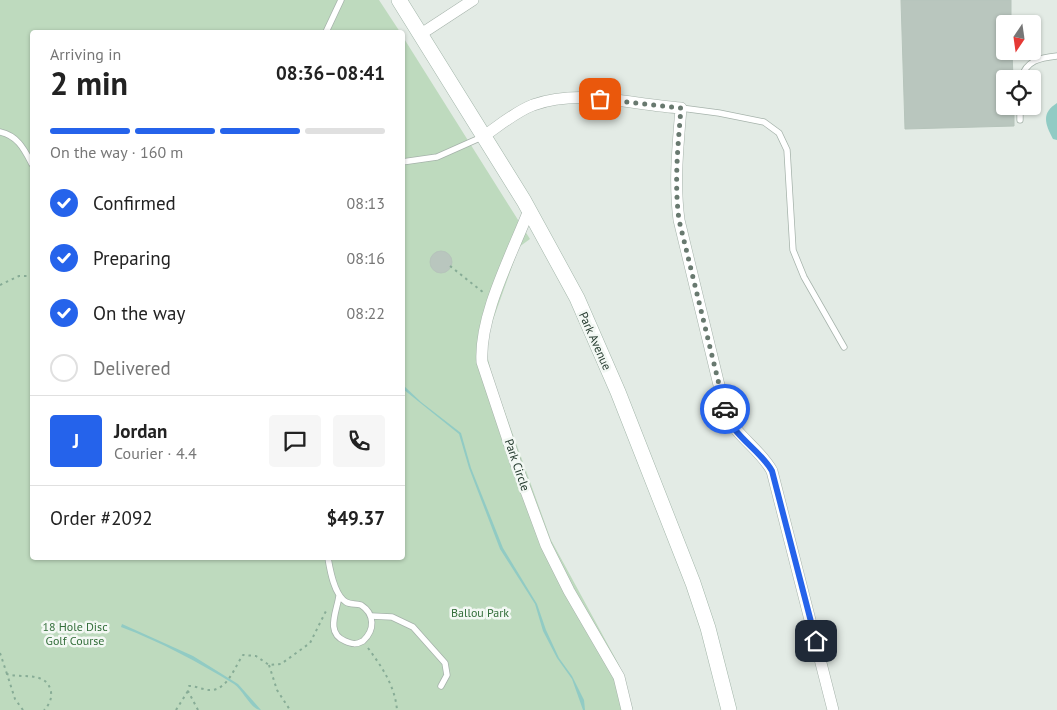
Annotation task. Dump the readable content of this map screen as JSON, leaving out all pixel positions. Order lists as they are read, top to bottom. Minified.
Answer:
{"streets":{"main road":["Park Avenue"],"street":["Park Circle"]},"crossings":[["Park Avenue","Park Circle"]],"parks":["Ballou Park","18 Hole Disc Golf Course"],"north":"bottom","page":{"heading":["2 min","Arriving in","08:36–08:41"],"panel":["Jordan","Courier · 4.4","Order #2092","$49.37"],"bar":"On the way · 160 m","list":[["Confirmed","08:13"],["Preparing","08:16"],["On the way","08:22"],"Delivered"],"round":"J"}}
